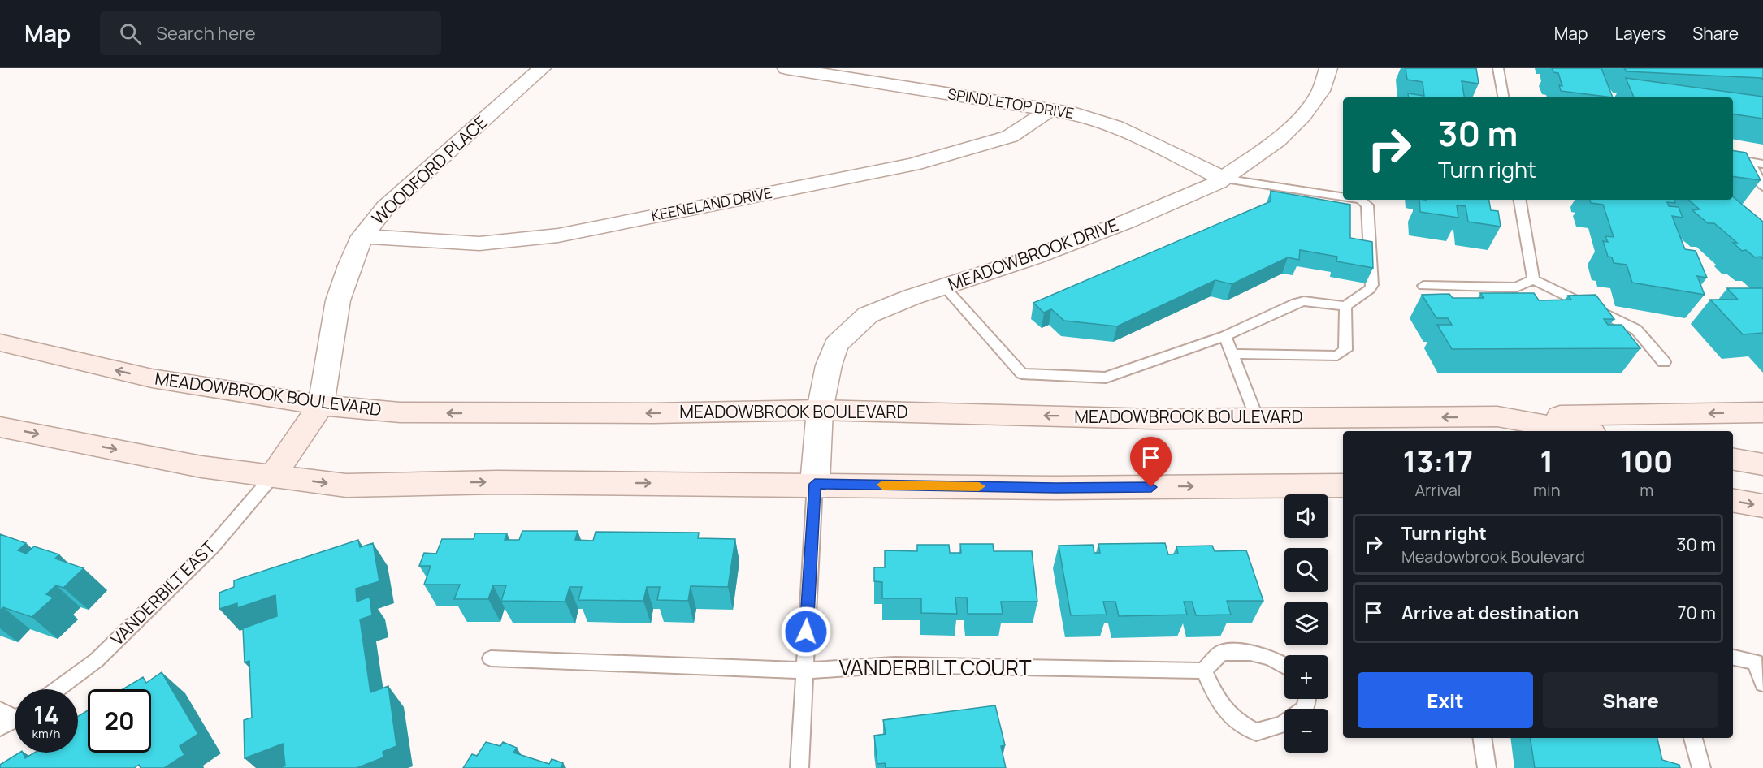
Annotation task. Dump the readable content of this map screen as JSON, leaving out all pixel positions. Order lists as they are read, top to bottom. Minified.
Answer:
{"streets":{"main road":["MEADOWBROOK BOULEVARD"],"street":["SPINDLETOP DRIVE","WOODFORD PLACE","KEENELAND DRIVE","MEADOWBROOK DRIVE"],"lane":["VANDERBILT EAST","VANDERBILT COURT"]},"crossings":[["SPINDLETOP DRIVE","KEENELAND DRIVE"],["SPINDLETOP DRIVE","MEADOWBROOK DRIVE"],["WOODFORD PLACE","KEENELAND DRIVE"],["WOODFORD PLACE","MEADOWBROOK BOULEVARD"],["MEADOWBROOK DRIVE","MEADOWBROOK BOULEVARD"]],"page":{"header":"Map","search":"Search here","nav":["Map","Layers","Share"],"turn":["30 m","Turn right"],"eta":["13:17","Arrival","1","min","100","m"],"map_buttons":["+","−"],"list":[{"name":"Turn right","note":"Meadowbrook Boulevard","value":"30 m"},{"name":"Arrive at destination","value":"70 m"}],"buttons":["Exit","Share"],"speed":"14 km/h","limit":"20"}}
